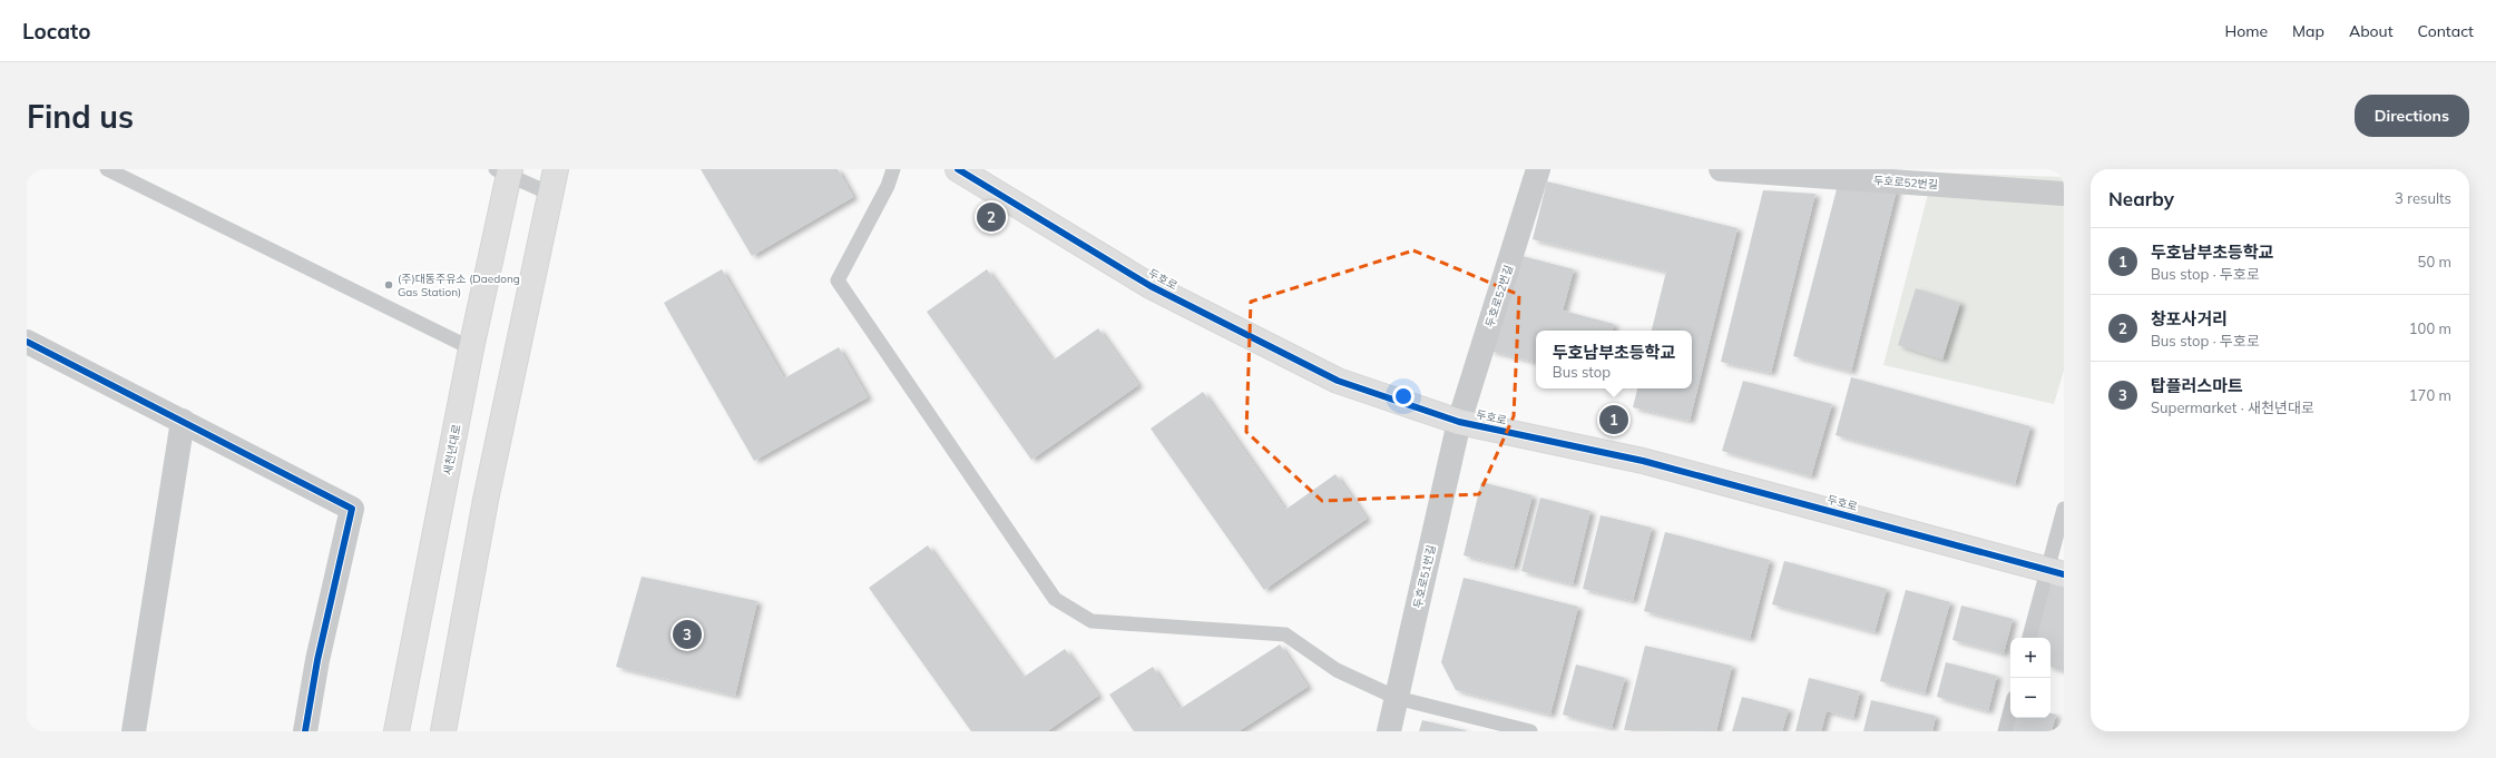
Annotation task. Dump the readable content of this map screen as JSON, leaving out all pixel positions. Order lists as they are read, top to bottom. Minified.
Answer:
{"streets":{"street":["두호로52번길","두호로","새천년대로","두호로51번길"]},"crossings":[["두호로52번길","두호로"],["두호로52번길","두호로51번길"],["두호로","두호로51번길"]],"places":["(주)대동주유소 (Daedong Gas Station)"],"page":{"header":"Locato","nav":["Home","Map","About","Contact"],"buttons":"Directions","title":"Find us","heading":["Nearby","3 results"],"pins":["2","1","3"],"list":[{"mark":"1","name":"두호남부초등학교","note":"Bus stop · 두호로","value":"50 m"},{"mark":"2","name":"창포사거리","note":"Bus stop · 두호로","value":"100 m"},{"mark":"3","name":"탑플러스마트","note":"Supermarket · 새천년대로","value":"170 m"}],"popup":["두호남부초등학교","Bus stop"],"map_buttons":["+","−"]}}
